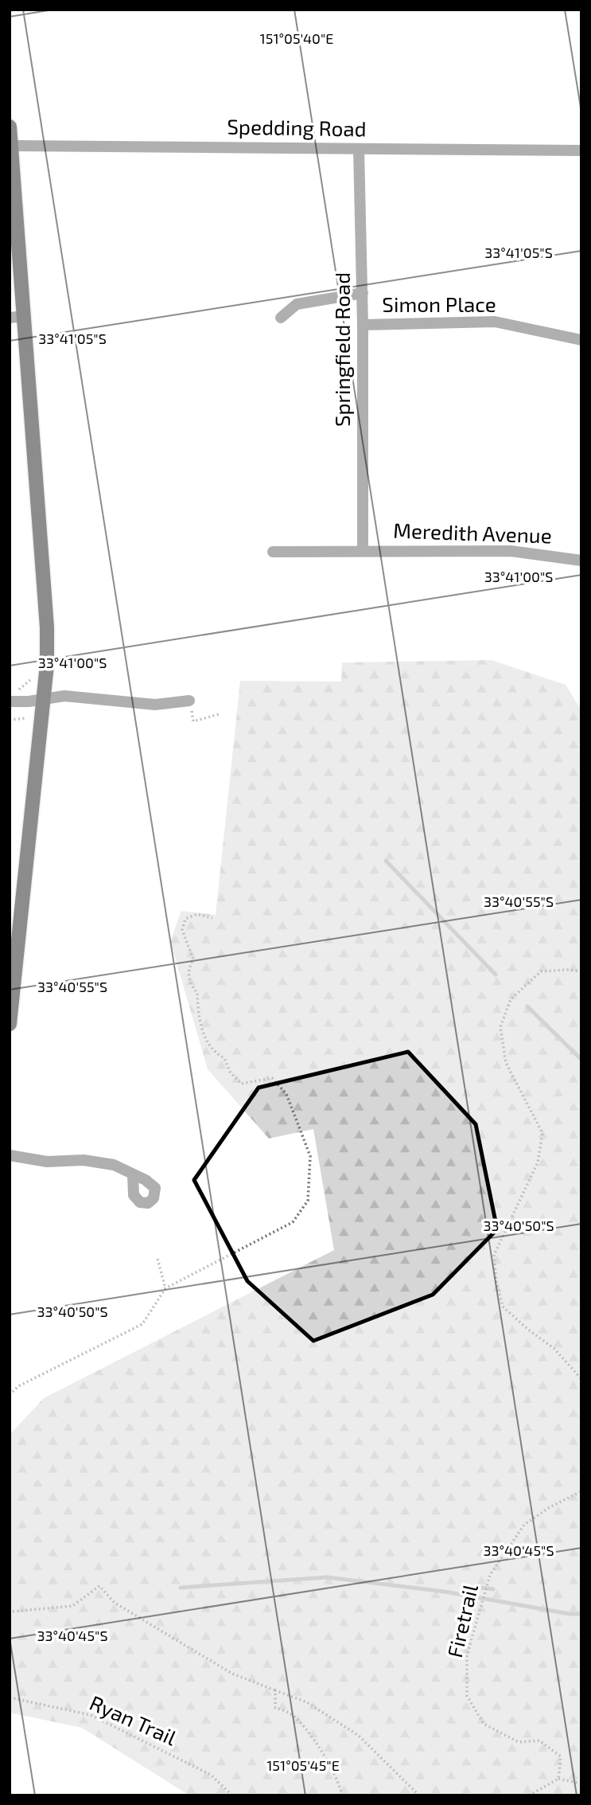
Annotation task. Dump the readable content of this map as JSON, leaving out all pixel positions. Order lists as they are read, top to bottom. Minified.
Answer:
{"streets":{"street":["Spedding Road","Simon Place","Springfield Road","Meredith Avenue"],"path":["Firetrail","Ryan Trail"]},"crossings":[["Spedding Road","Springfield Road"],["Simon Place","Springfield Road"],["Springfield Road","Meredith Avenue"]],"coordinates":["151°05'40\"E","33°41'05\"S","33°41'00\"S","33°40'55\"S","33°40'50\"S","33°40'45\"S","151°05'45\"E"]}
